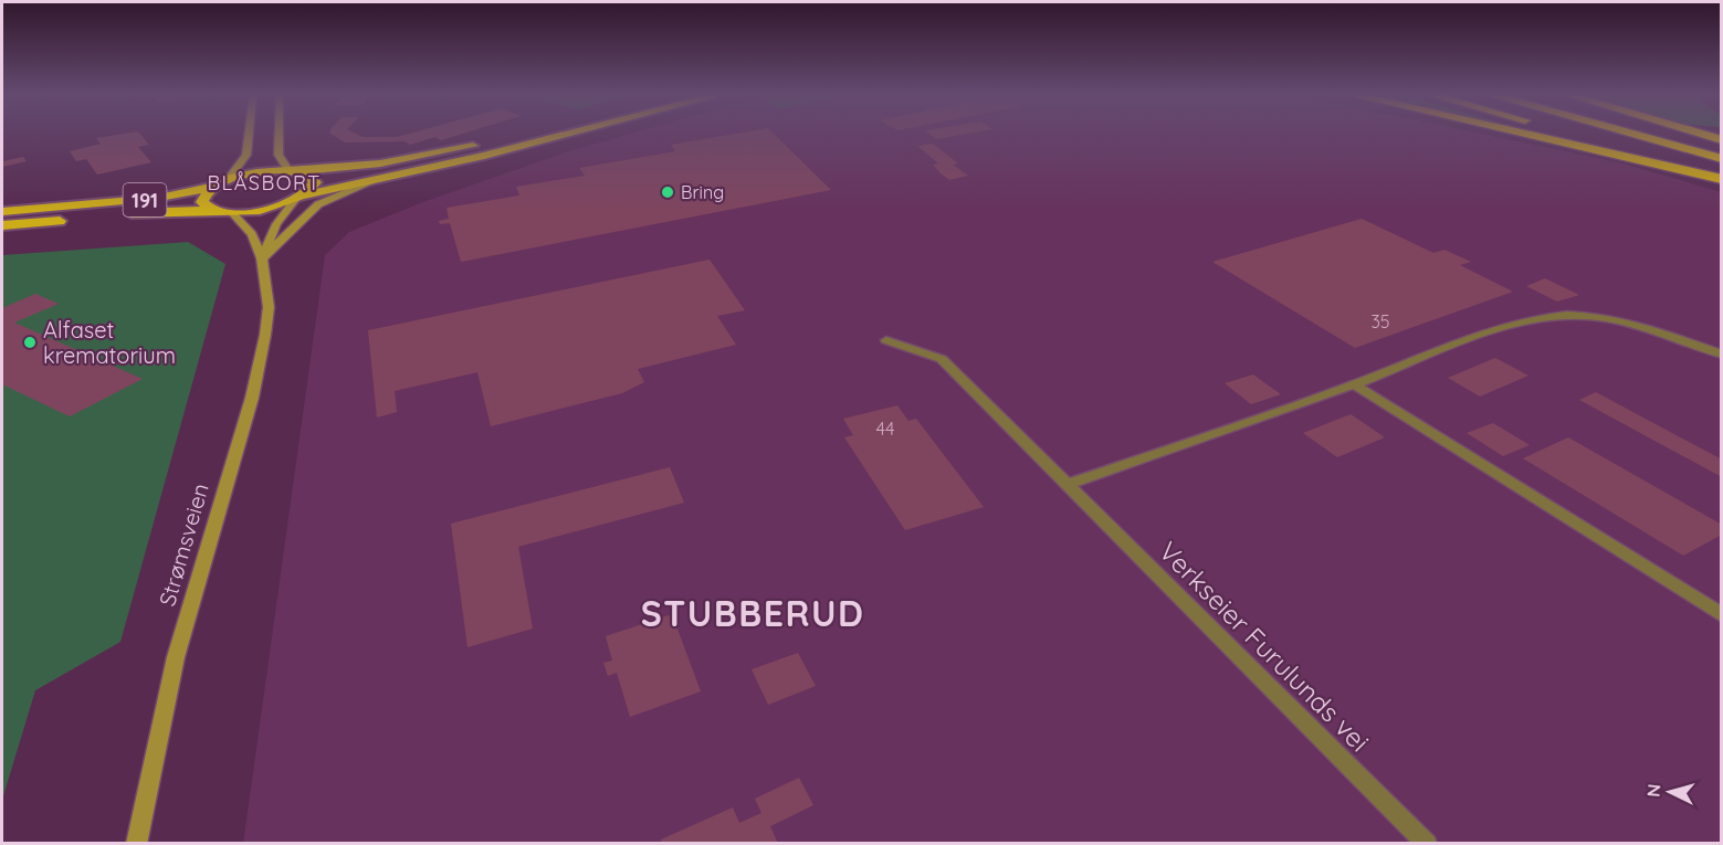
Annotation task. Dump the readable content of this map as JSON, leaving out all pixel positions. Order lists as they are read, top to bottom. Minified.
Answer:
{"streets":{"highway":["191"],"main road":["Strømsveien"],"street":["Verkseier Furulunds vei"]},"districts":["BLÅSBORT","STUBBERUD"],"places":["Bring","Alfaset krematorium"],"house_numbers":["35","44"],"north":"left"}
